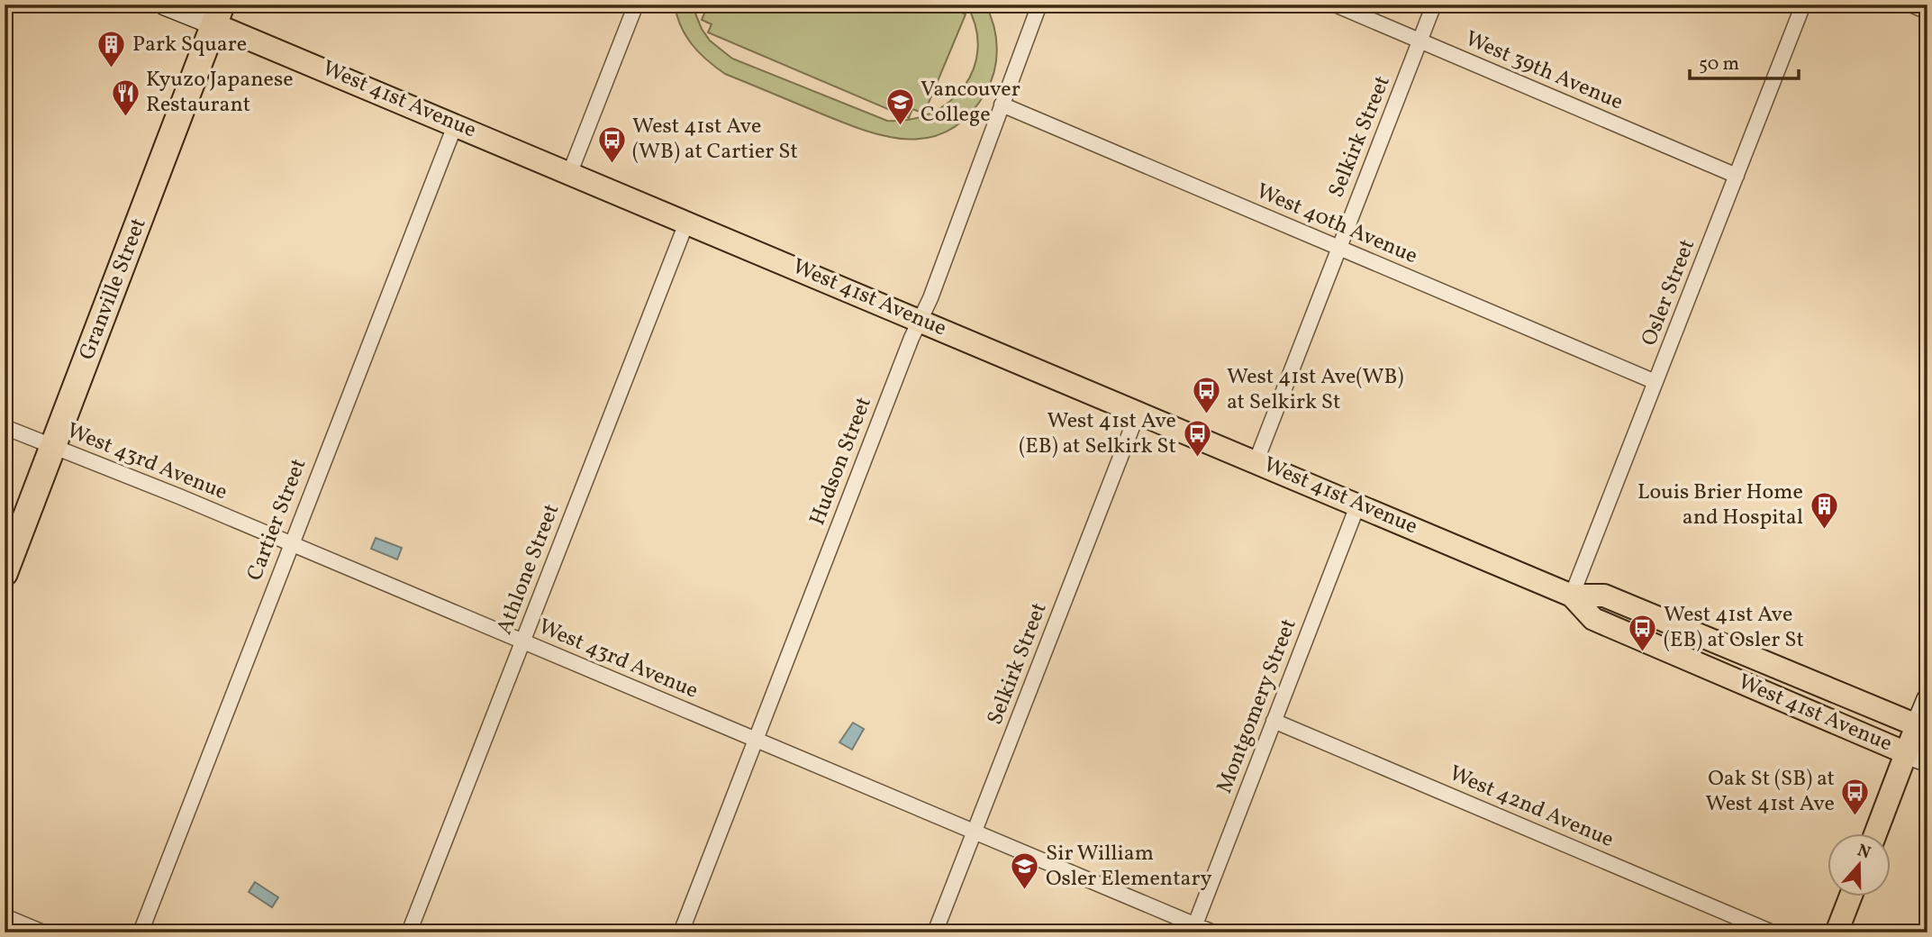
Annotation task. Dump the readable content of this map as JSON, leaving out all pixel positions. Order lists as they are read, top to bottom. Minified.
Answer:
{"streets":{"highway":["Granville Street"],"main road":["West 41st Avenue"],"street":["West 39th Avenue","Selkirk Street","West 40th Avenue","Osler Street","Hudson Street","West 43rd Avenue","Cartier Street","Athlone Street","Montgomery Street","West 42nd Avenue"]},"crossings":[["West 39th Avenue","Selkirk Street"],["West 39th Avenue","Osler Street"],["West 41st Avenue","Selkirk Street"],["West 41st Avenue","Granville Street"],["West 41st Avenue","Osler Street"],["West 41st Avenue","Hudson Street"],["West 41st Avenue","Cartier Street"],["West 41st Avenue","Athlone Street"],["West 41st Avenue","Montgomery Street"],["Selkirk Street","West 40th Avenue"],["Selkirk Street","West 43rd Avenue"],["West 40th Avenue","Osler Street"],["West 40th Avenue","Hudson Street"],["Granville Street","West 43rd Avenue"],["Hudson Street","West 43rd Avenue"],["West 43rd Avenue","Cartier Street"],["West 43rd Avenue","Athlone Street"],["West 43rd Avenue","Montgomery Street"],["Montgomery Street","West 42nd Avenue"]],"places":{"building":["Park Square","Louis Brier Home and Hospital"],"restaurant":["Kyuzo Japanese Restaurant"],"school or university":["Vancouver College","Sir William Osler Elementary"],"bus stop":["West 41st Ave (WB) at Cartier St","West 41st Ave(WB) at Selkirk St","West 41st Ave (EB) at Selkirk St","West 41st Ave (EB) at Osler St","Oak St (SB) at West 41st Ave"]},"scale_bar":"50 m","north":"top"}
